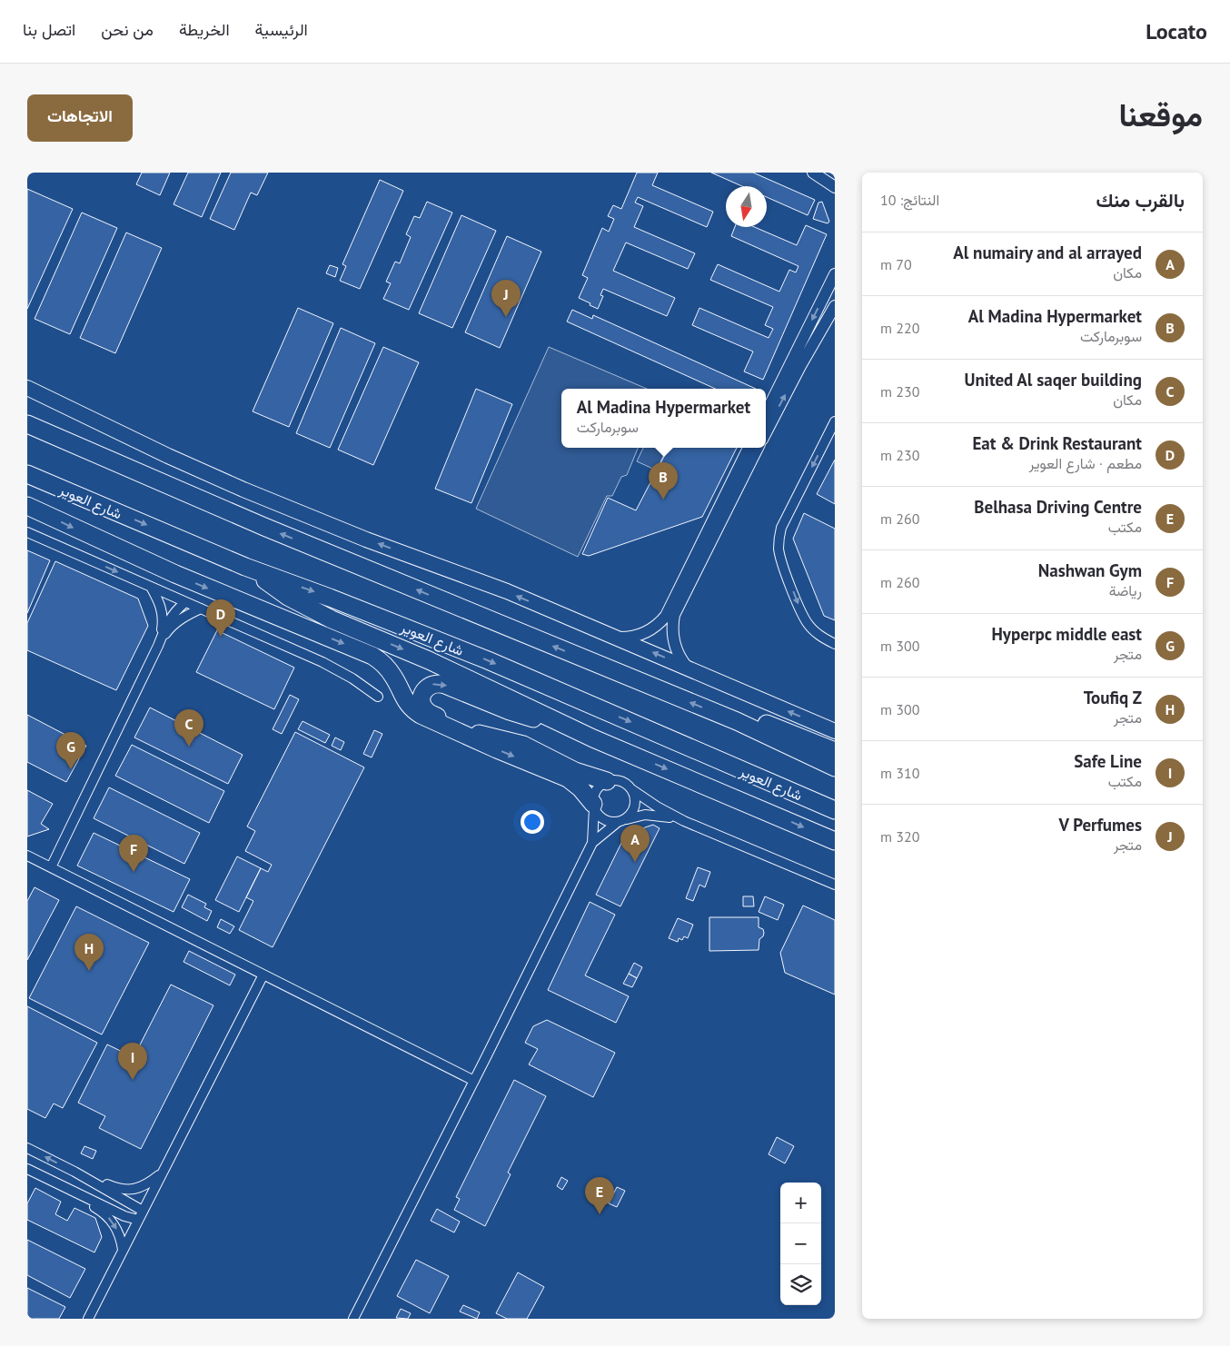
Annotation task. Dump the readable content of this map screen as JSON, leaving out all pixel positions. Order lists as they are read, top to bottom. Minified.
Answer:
{"streets":{"highway":["شارع العوير"]},"north":"bottom","page":{"header":"Locato","nav":["الرئيسية","الخريطة","من نحن","اتصل بنا"],"title":"موقعنا","buttons":"الاتجاهات","heading":["بالقرب منك","النتائج: 10"],"list":[{"mark":"A","name":"Al numairy and al arrayed","note":"مكان","value":"70 m"},{"mark":"B","name":"Al Madina Hypermarket","note":"سوبرماركت","value":"220 m"},{"mark":"C","name":"United Al saqer building","note":"مكان","value":"230 m"},{"mark":"D","name":"Eat & Drink Restaurant","note":"مطعم · شارع العوير","value":"230 m"},{"mark":"E","name":"Belhasa Driving Centre","note":"مكتب","value":"260 m"},{"mark":"F","name":"Nashwan Gym","note":"رياضة","value":"260 m"},{"mark":"G","name":"Hyperpc middle east","note":"متجر","value":"300 m"},{"mark":"H","name":"Toufiq Z","note":"متجر","value":"300 m"},{"mark":"I","name":"Safe Line","note":"مكتب","value":"310 m"},{"mark":"J","name":"V Perfumes","note":"متجر","value":"320 m"}],"pins":["J","B","D","C","G","A","F","H","I","E"],"popup":["Al Madina Hypermarket","سوبرماركت"],"map_buttons":["+","−"]}}
